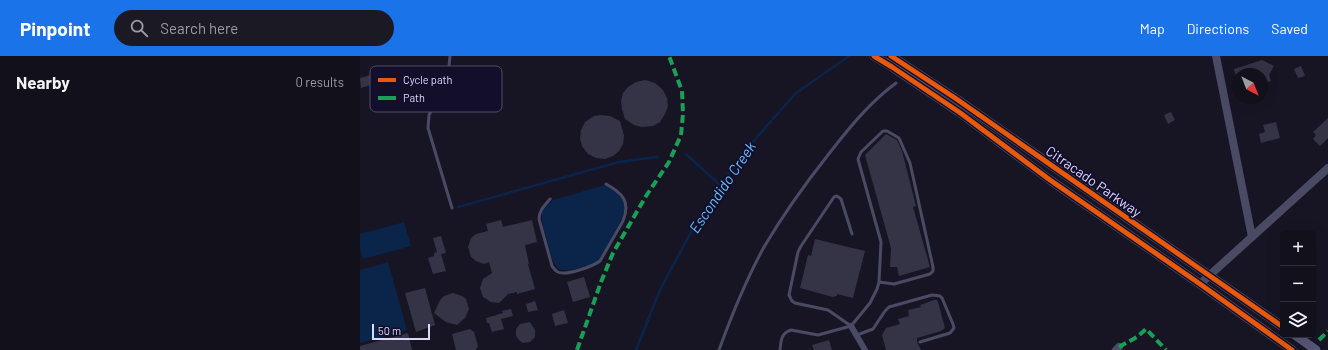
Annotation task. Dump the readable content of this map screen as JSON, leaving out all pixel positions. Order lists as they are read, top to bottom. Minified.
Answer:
{"streets":{"main road":["Citracado Parkway"]},"water":["Escondido Creek"],"legend":["Cycle path","Path"],"scale_bar":"50 m","north":"bottom right","page":{"header":"Pinpoint","search":"Search here","nav":["Map","Directions","Saved"],"heading":["Nearby","0 results"],"map_buttons":["+","−"],"scale":"50 m"}}
